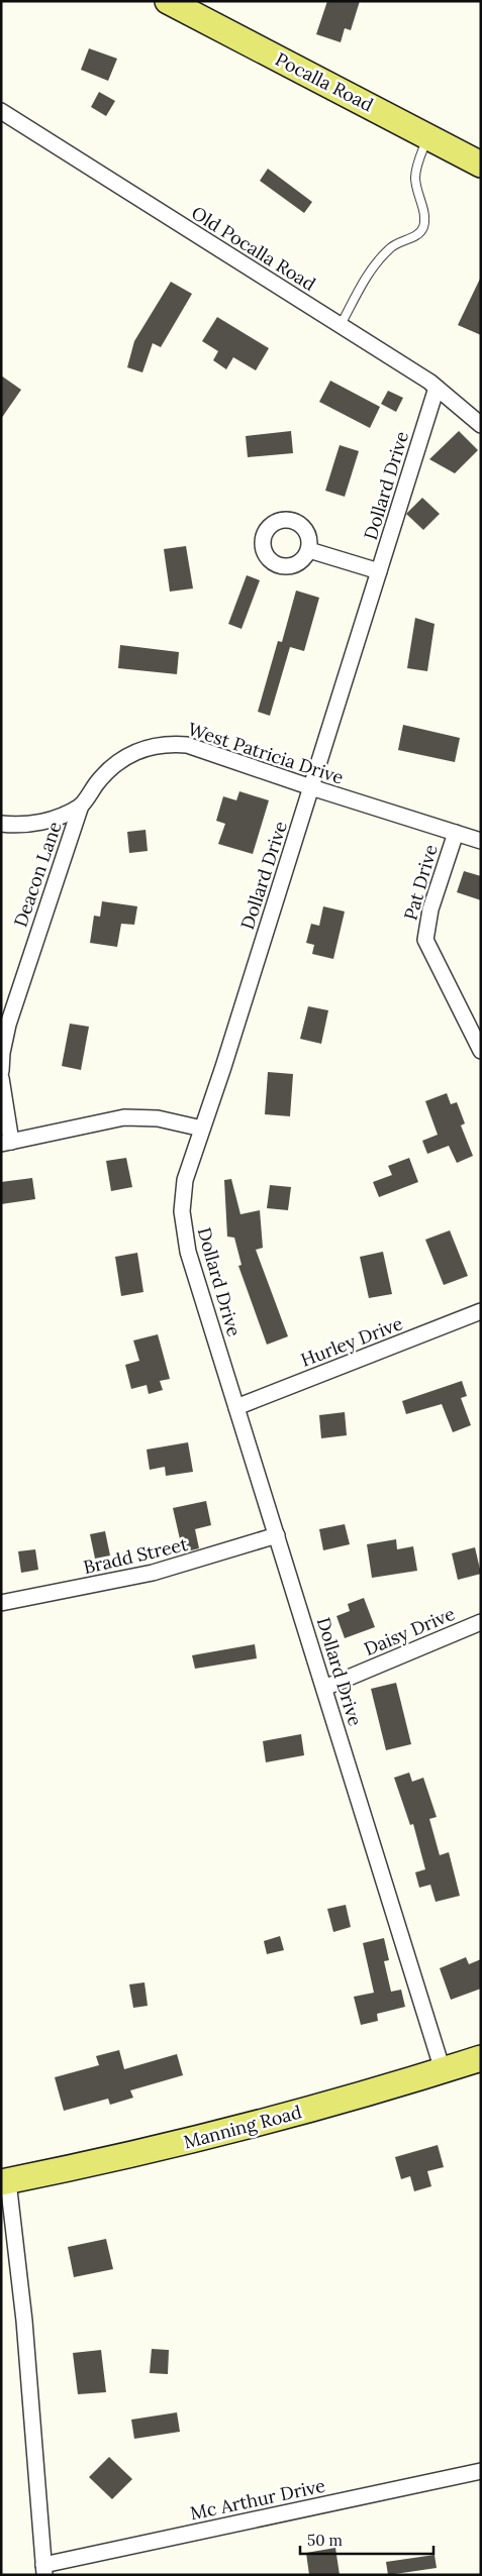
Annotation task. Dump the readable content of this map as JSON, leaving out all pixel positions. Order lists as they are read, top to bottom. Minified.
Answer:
{"streets":{"main road":["Pocalla Road","Manning Road"],"street":["Old Pocalla Road","Dollard Drive","West Patricia Drive","Deacon Lane","Pat Drive","Hurley Drive","Bradd Street","Daisy Drive","Mc Arthur Drive"]},"crossings":[["Old Pocalla Road","Dollard Drive"],["Dollard Drive","West Patricia Drive"],["Dollard Drive","Hurley Drive"],["Dollard Drive","Bradd Street"],["Dollard Drive","Daisy Drive"],["Dollard Drive","Manning Road"],["West Patricia Drive","Deacon Lane"],["West Patricia Drive","Pat Drive"]],"scale_bar":"50 m"}
